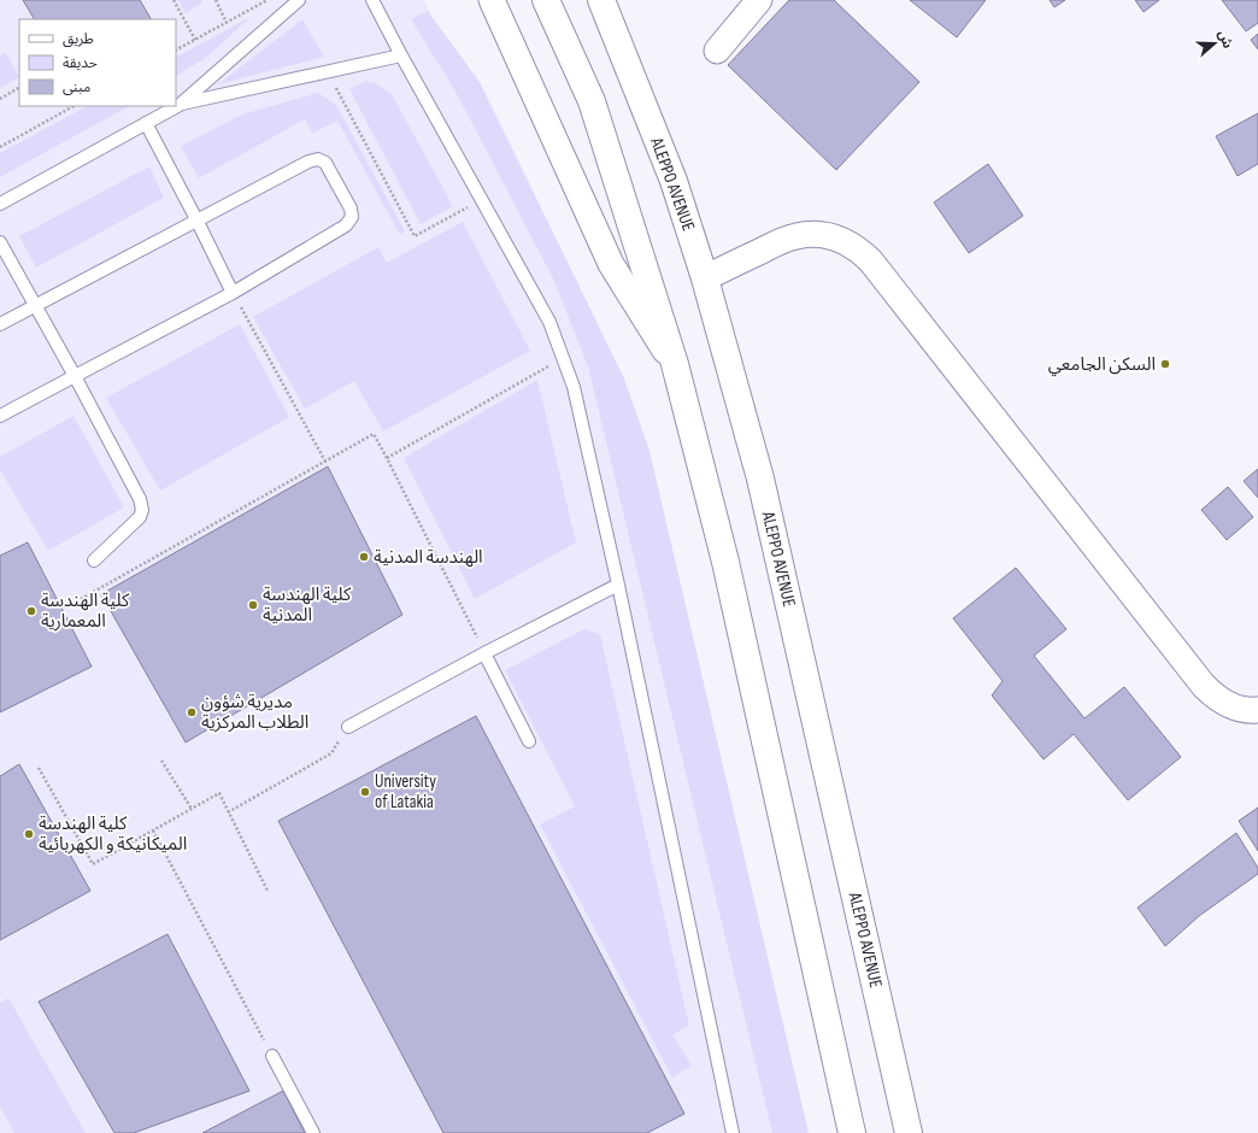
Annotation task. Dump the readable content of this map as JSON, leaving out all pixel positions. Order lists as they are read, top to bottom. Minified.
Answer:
{"streets":{"main road":["ALEPPO AVENUE"]},"places":["السكن الجامعي","الهندسة المدنية","كلية الهندسة المدنية","كلية الهندسة المعمارية","مديرية شؤون الطلاب المركزية","University of Latakia","كلية الهندسة الميكانيكة و الكهربائية"],"legend":["طريق","حديقة","مبنى"],"north":"right"}
